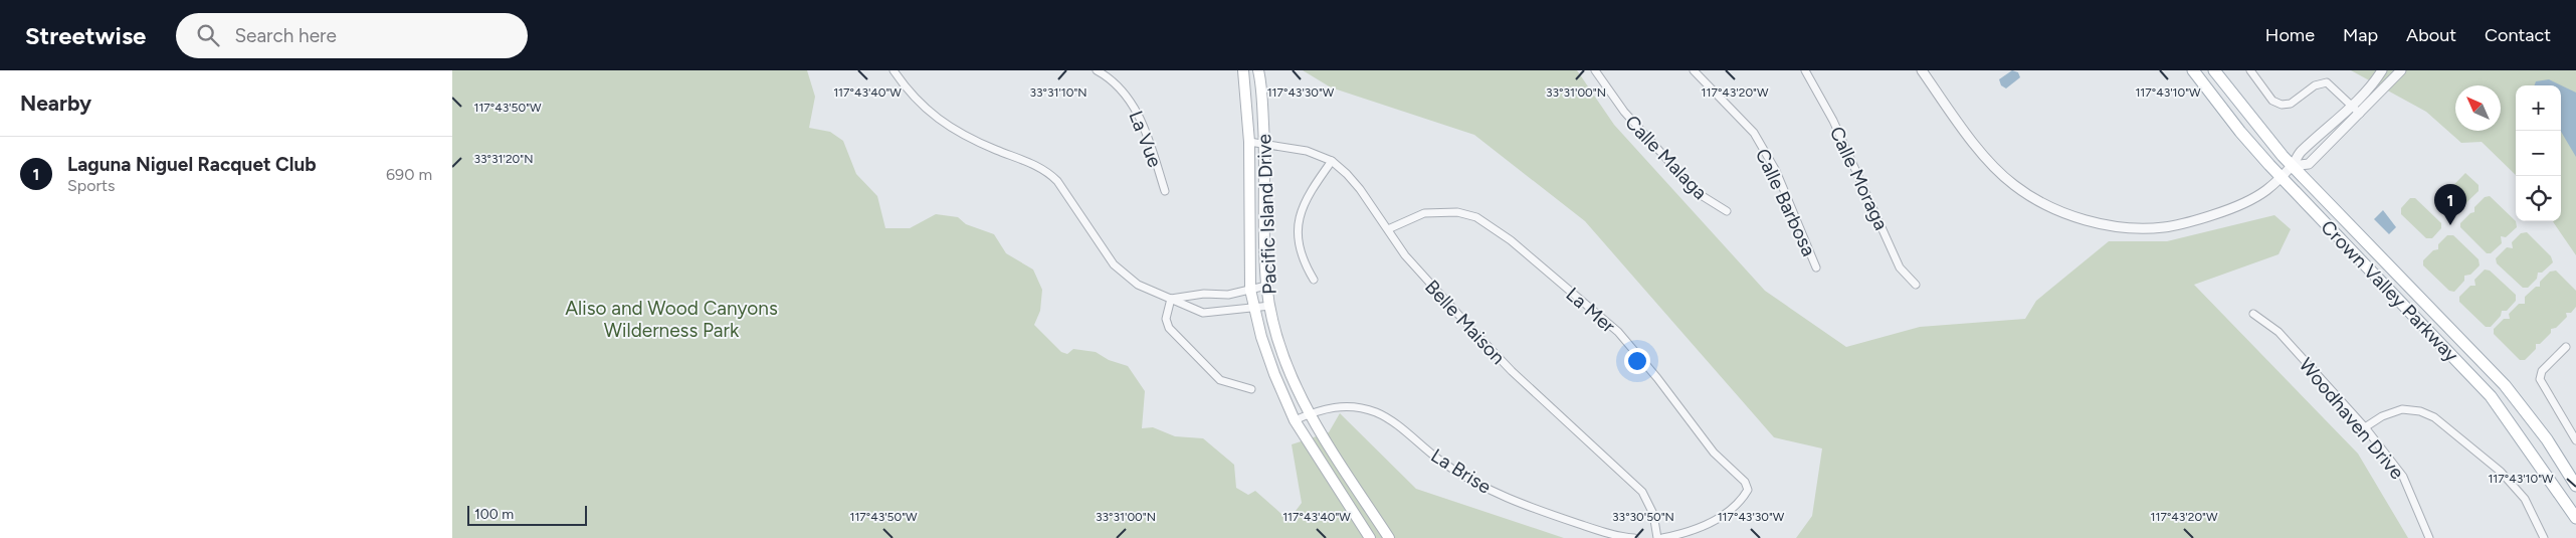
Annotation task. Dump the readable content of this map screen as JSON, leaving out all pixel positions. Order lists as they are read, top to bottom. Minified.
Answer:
{"streets":{"main road":["Pacific Island Drive","Crown Valley Parkway"],"street":["La Vue","Calle Malaga","Calle Moraga","Calle Barbosa","La Mer","Belle Maison","Woodhaven Drive","La Brise"]},"crossings":[["Pacific Island Drive","Belle Maison"],["Pacific Island Drive","La Brise"],["La Mer","Belle Maison"]],"parks":["Aliso and Wood Canyons Wilderness Park"],"scale_bar":"100 m","north":"top left","page":{"header":"Streetwise","search":"Search here","nav":["Home","Map","About","Contact"],"heading":"Nearby","map_buttons":["+","−"],"list":[{"mark":"1","name":"Laguna Niguel Racquet Club","note":"Sports","value":"690 m"}],"pins":"1","scale":"100 m"},"coordinates":["117°43'40\"W","117°43'30\"W","33°31'00\"N","117°43'20\"W","117°43'10\"W","33°31'10\"N","117°43'50\"W","33°31'20\"N","33°30'50\"N"]}
